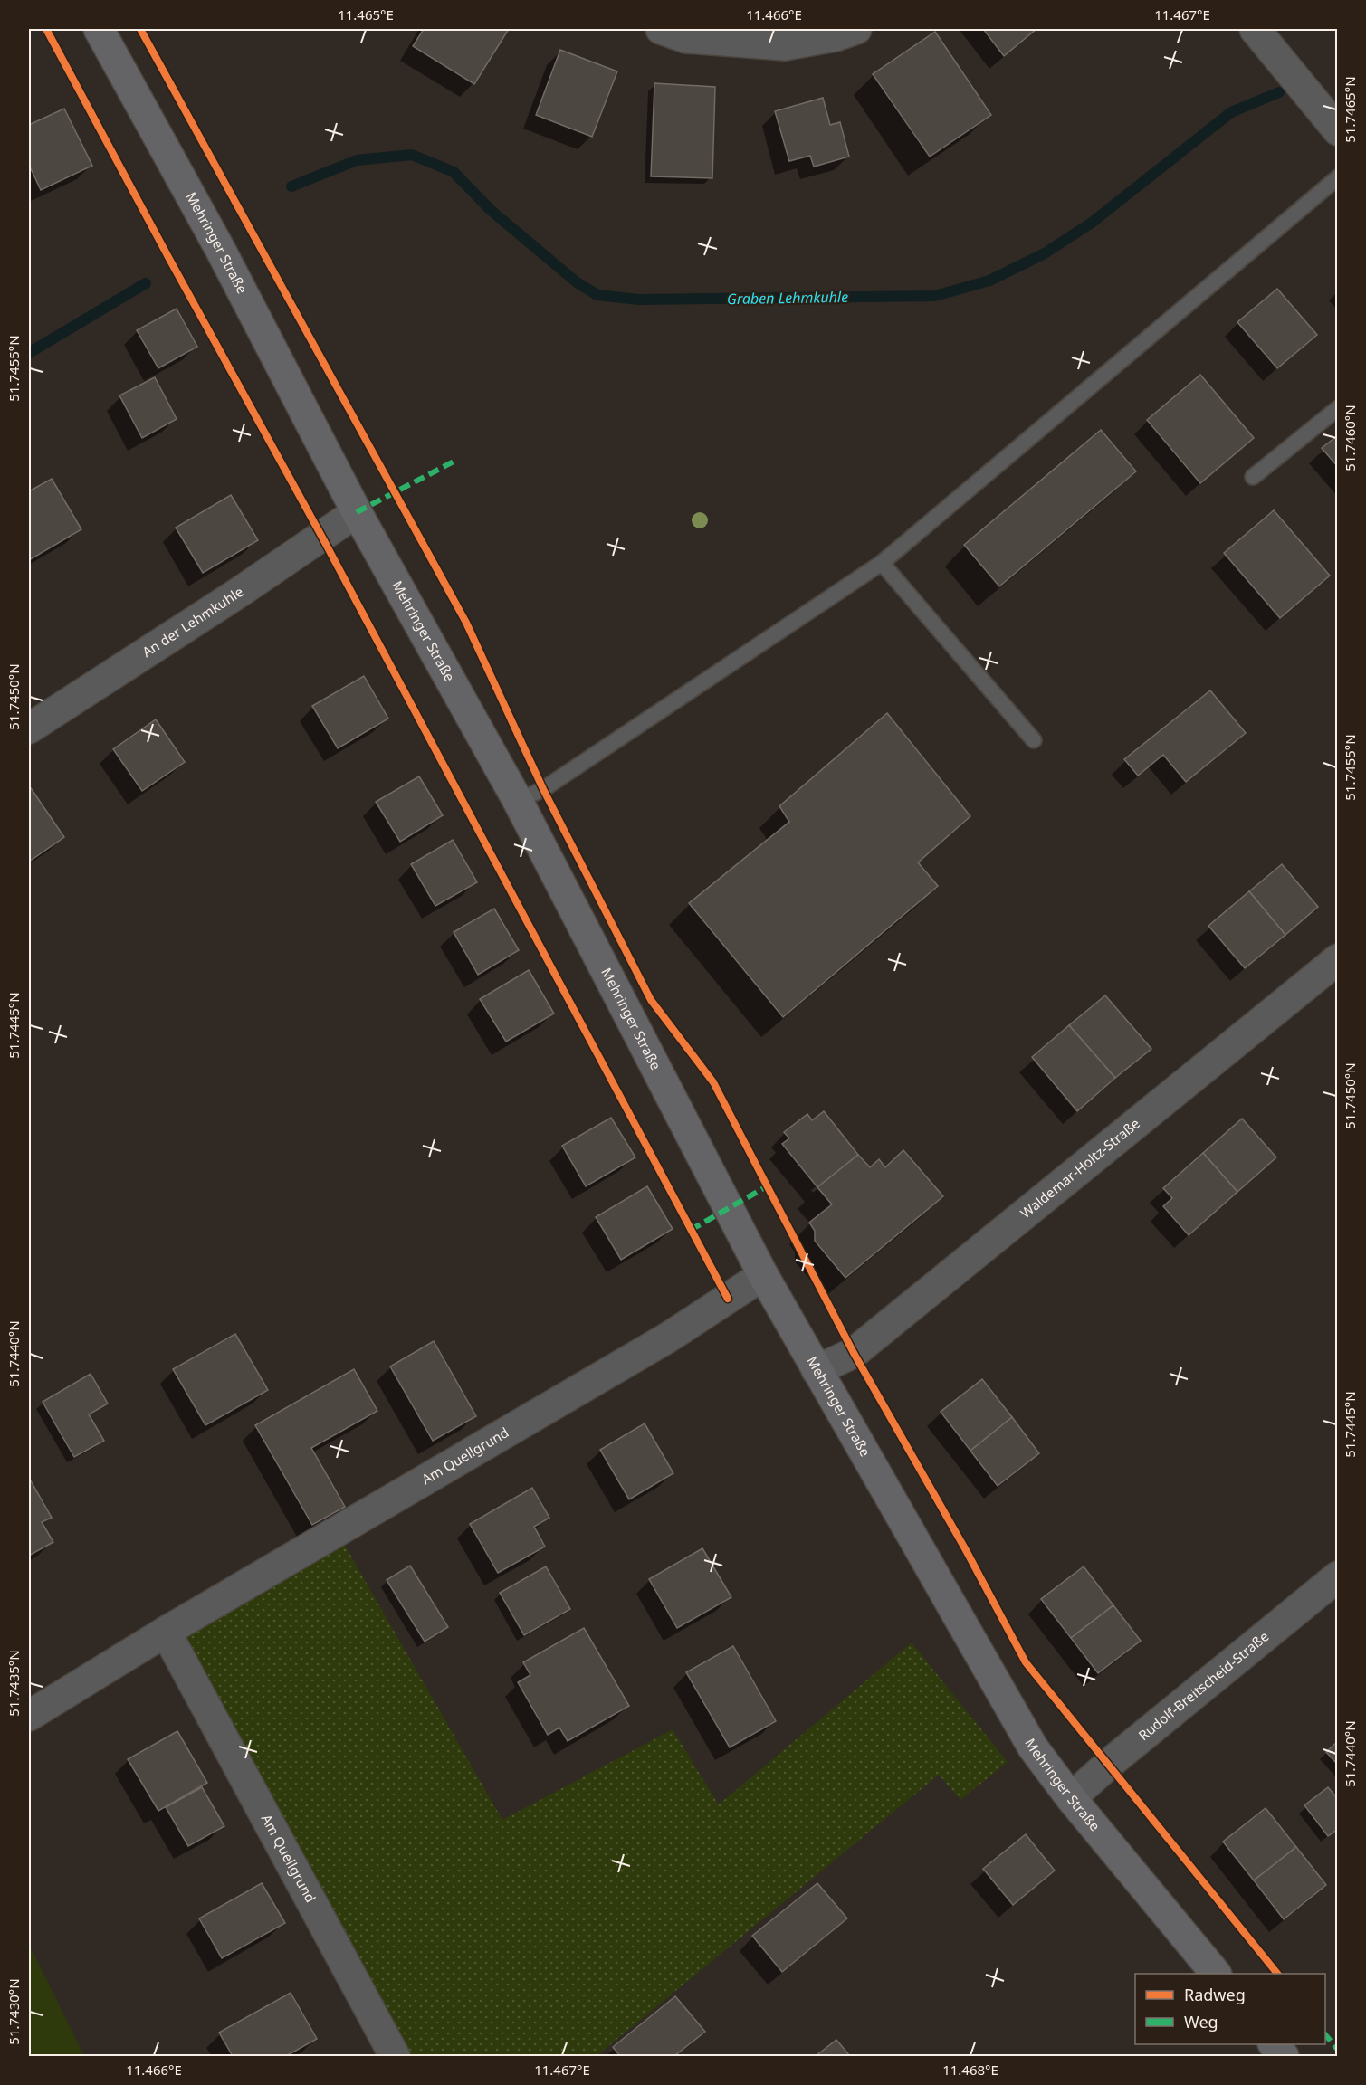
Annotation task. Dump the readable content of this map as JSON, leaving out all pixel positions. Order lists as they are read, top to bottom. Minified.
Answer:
{"streets":{"main road":["Mehringer Straße"],"street":["An der Lehmkuhle","Waldemar-Holtz-Straße","Am Quellgrund","Rudolf-Breitscheid-Straße"]},"crossings":[["Mehringer Straße","An der Lehmkuhle"],["Mehringer Straße","Waldemar-Holtz-Straße"],["Mehringer Straße","Am Quellgrund"],["Mehringer Straße","Rudolf-Breitscheid-Straße"]],"water":["Graben Lehmkuhle"],"legend":["Radweg","Weg"],"coordinates":["11.465°E","11.466°E","11.467°E","51.7465°N","51.7455°N","51.7460°N","51.7450°N","51.7445°N","51.7440°N","51.7435°N","51.7430°N","11.468°E"]}
